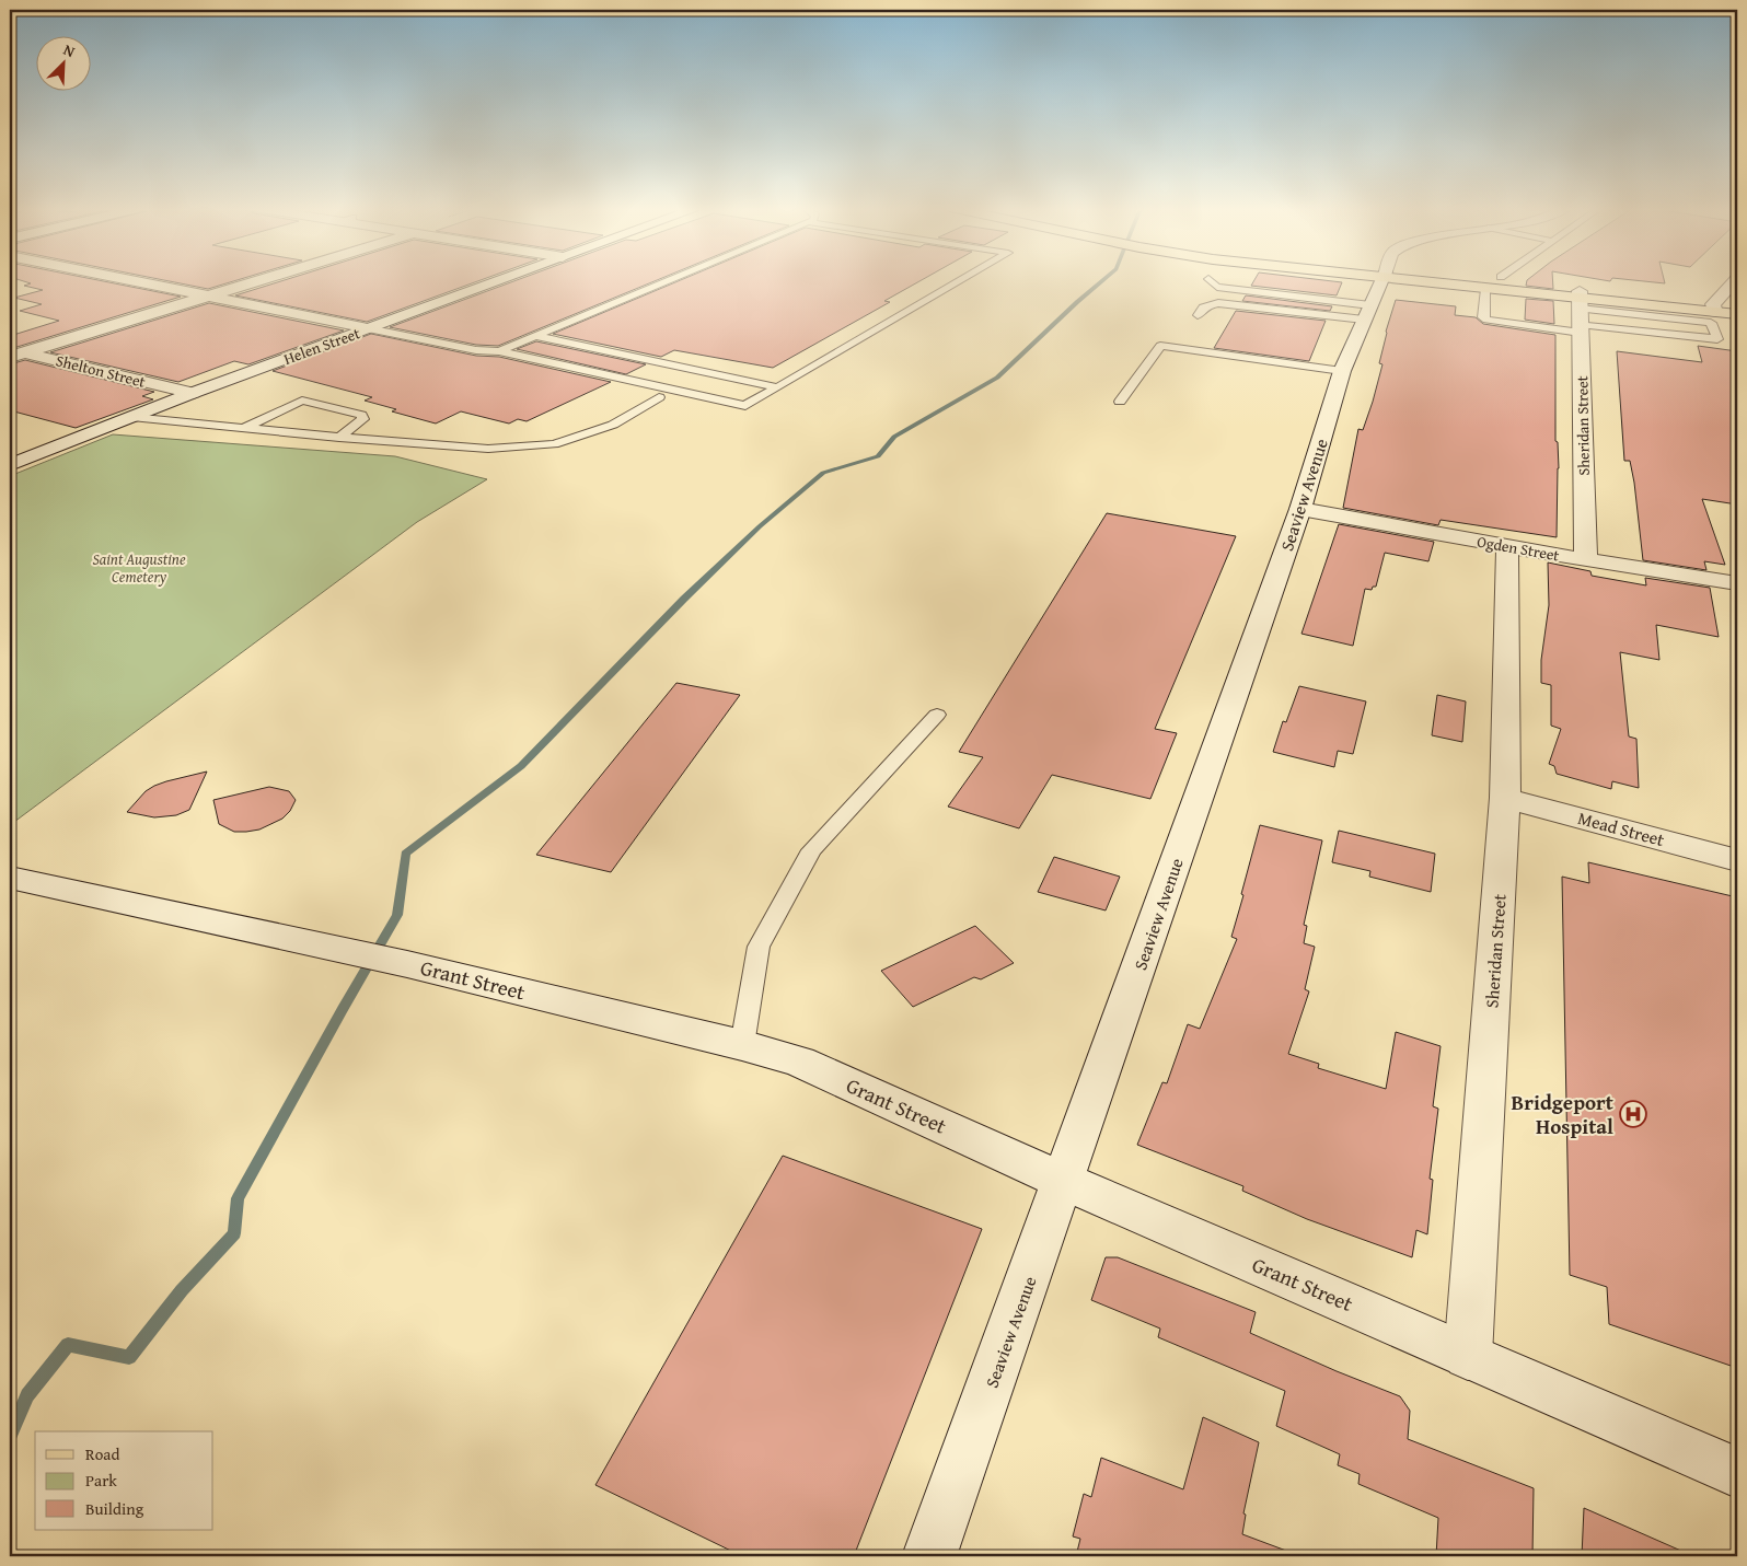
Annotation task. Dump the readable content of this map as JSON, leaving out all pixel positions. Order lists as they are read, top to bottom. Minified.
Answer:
{"streets":{"street":["Helen Street","Shelton Street","Sheridan Street","Seaview Avenue","Ogden Street","Mead Street","Grant Street"]},"crossings":[["Helen Street","Shelton Street"],["Sheridan Street","Ogden Street"],["Sheridan Street","Mead Street"],["Sheridan Street","Grant Street"],["Seaview Avenue","Ogden Street"],["Seaview Avenue","Grant Street"]],"parks":["Saint Augustine Cemetery"],"places":{"hospital":["Bridgeport Hospital"]},"legend":["Road","Park","Building"],"north":"top right"}
